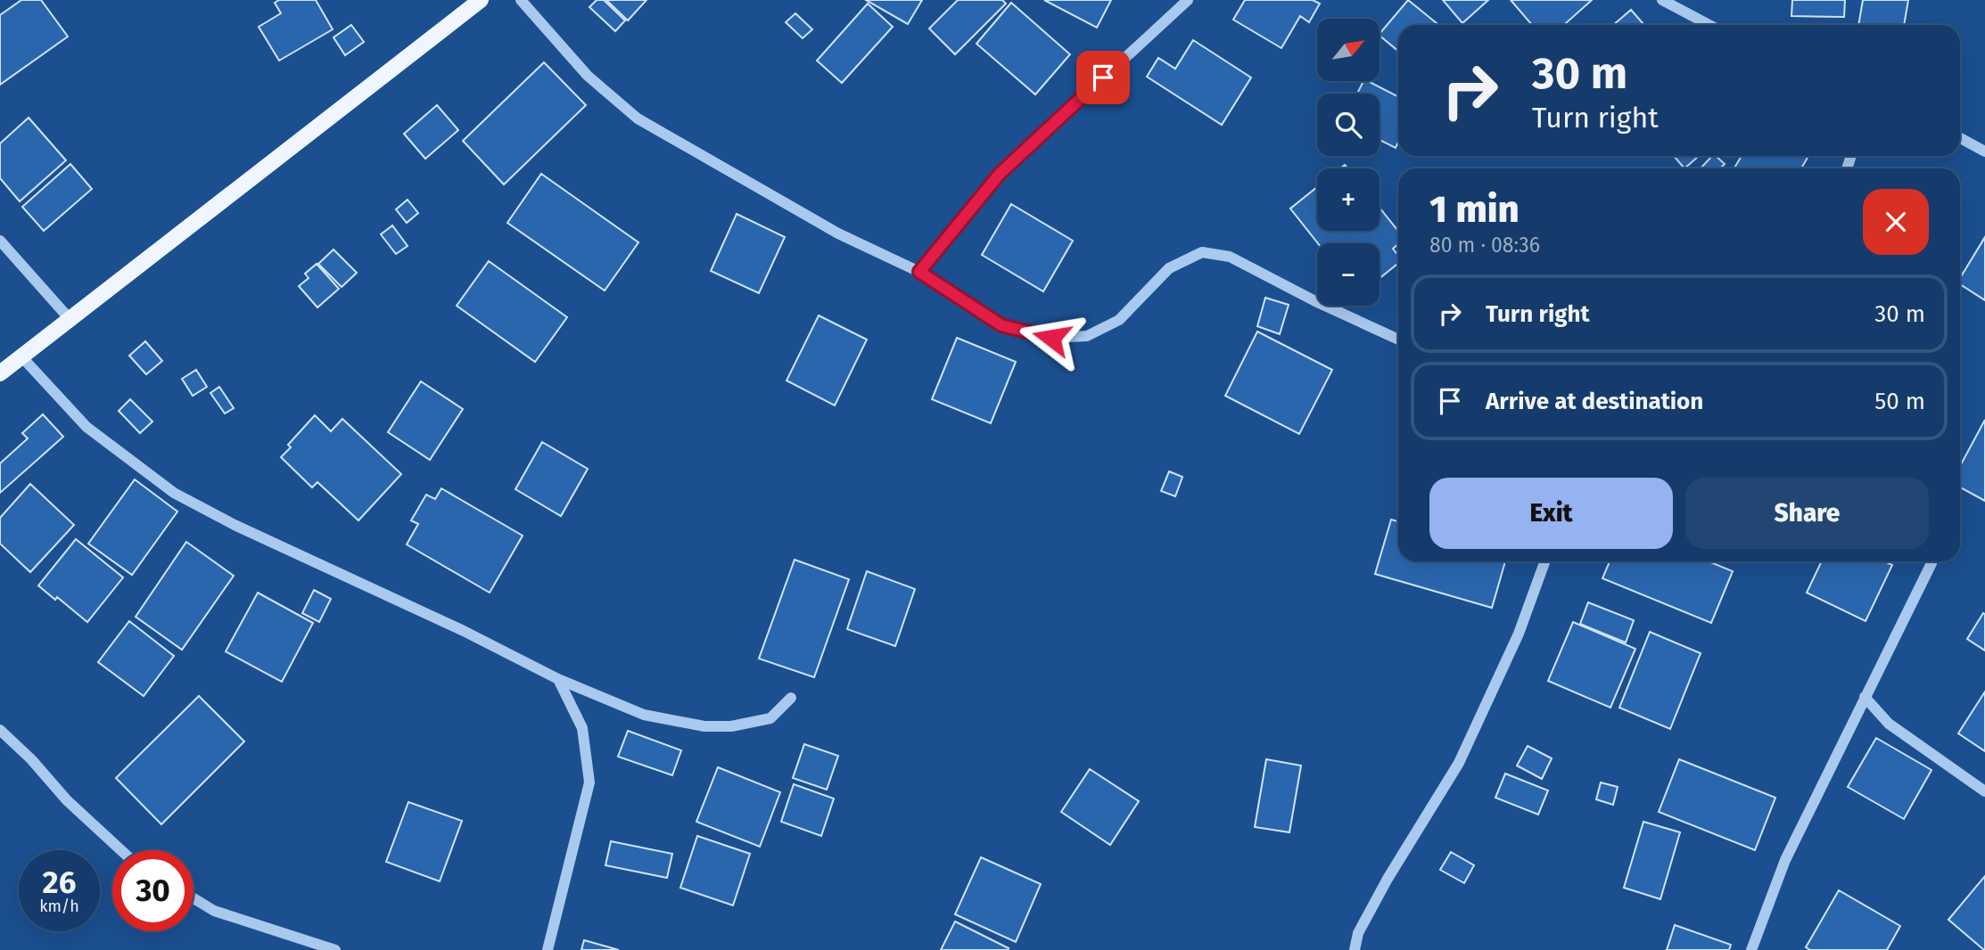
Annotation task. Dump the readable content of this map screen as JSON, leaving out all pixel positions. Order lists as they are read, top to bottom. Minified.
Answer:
{"north":"top right","page":{"map_buttons":["+","−"],"turn":["30 m","Turn right"],"heading":["1 min","80 m · 08:36"],"list":[{"name":"Turn right","value":"30 m"},{"name":"Arrive at destination","value":"50 m"}],"buttons":["Exit","Share"],"speed":"26 km/h","limit":"30"}}
